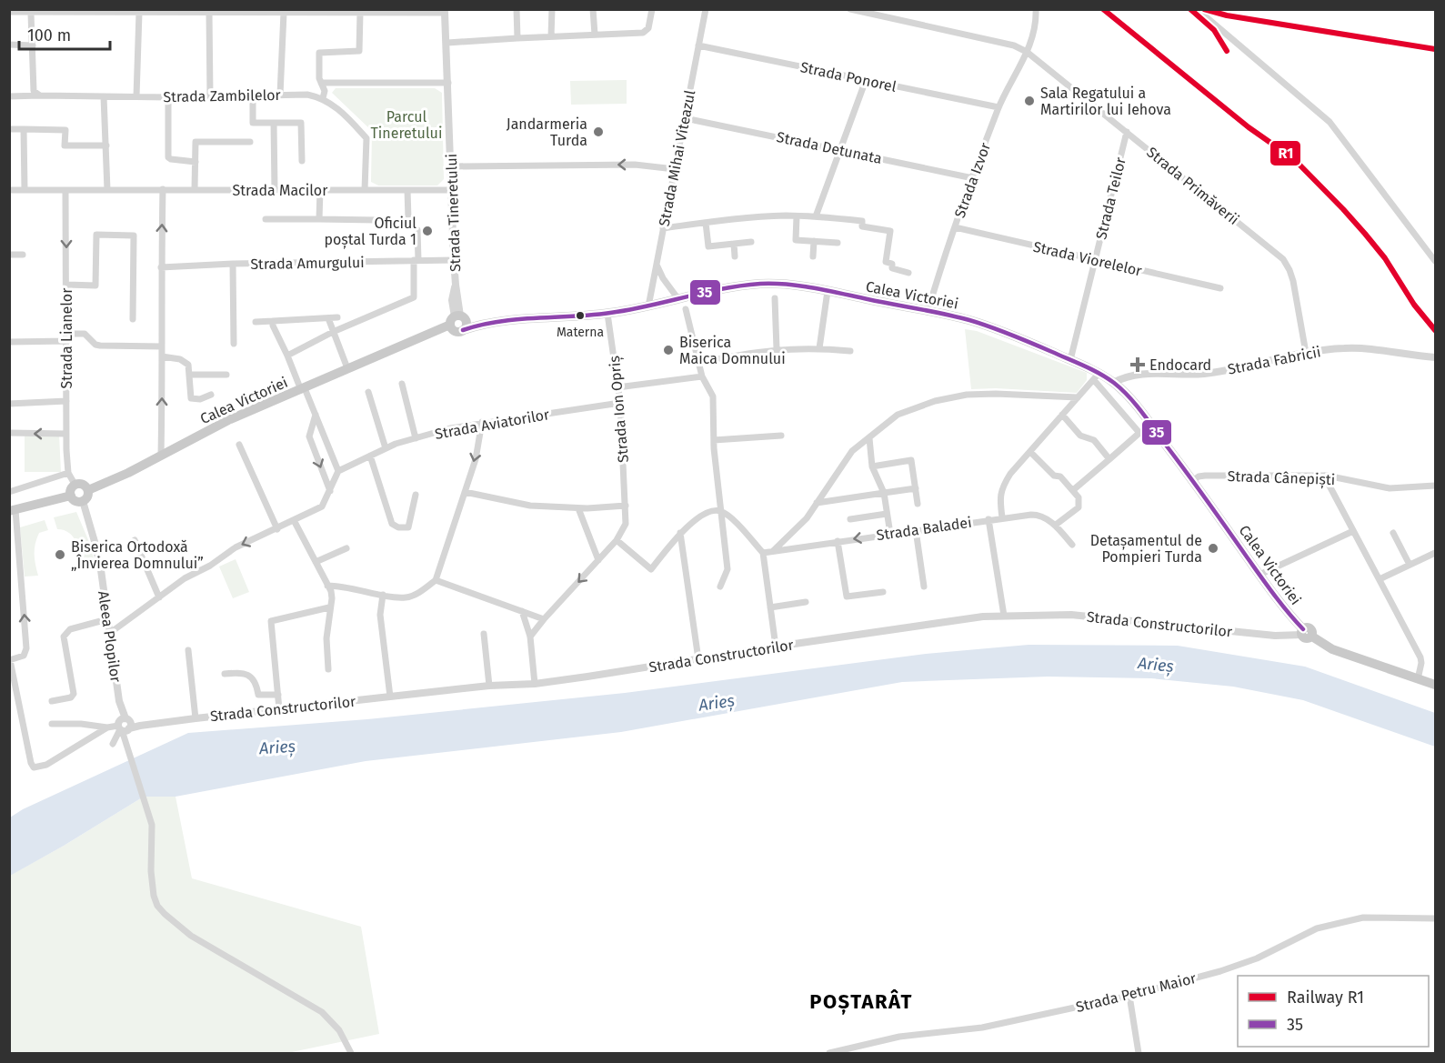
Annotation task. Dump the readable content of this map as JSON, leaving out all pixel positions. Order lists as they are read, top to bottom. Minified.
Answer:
{"streets":{"main road":["Calea Victoriei"],"street":["Strada Ponorel","Strada Zambilelor","Strada Detunata","Strada Mihai Viteazul","Strada Izvor","Strada Primăverii","Strada Macilor","Strada Teilor","Strada Tineretului","Strada Viorelelor","Strada Amurgului","Strada Lianelor","Strada Fabricii","Strada Ion Opriș","Strada Aviatorilor","Strada Cânepiști","Strada Baladei","Strada Constructorilor","Aleea Plopilor","Strada Petru Maior"]},"crossings":[["Strada Ponorel","Strada Mihai Viteazul"],["Strada Ponorel","Strada Izvor"],["Strada Zambilelor","Strada Macilor"],["Strada Detunata","Strada Mihai Viteazul"],["Strada Detunata","Strada Izvor"],["Strada Mihai Viteazul","Calea Victoriei"],["Strada Izvor","Strada Primăverii"],["Strada Izvor","Strada Viorelelor"],["Strada Izvor","Calea Victoriei"],["Strada Primăverii","Strada Teilor"],["Strada Primăverii","Strada Fabricii"],["Strada Macilor","Strada Tineretului"],["Strada Macilor","Strada Lianelor"],["Strada Teilor","Strada Viorelelor"],["Strada Teilor","Calea Victoriei"],["Strada Tineretului","Strada Amurgului"],["Strada Tineretului","Calea Victoriei"],["Calea Victoriei","Strada Lianelor"],["Calea Victoriei","Strada Fabricii"],["Calea Victoriei","Strada Ion Opriș"],["Calea Victoriei","Strada Cânepiști"],["Calea Victoriei","Strada Constructorilor"],["Calea Victoriei","Aleea Plopilor"],["Strada Lianelor","Aleea Plopilor"],["Strada Ion Opriș","Strada Aviatorilor"],["Strada Constructorilor","Aleea Plopilor"]],"districts":["POȘTARÂT"],"water":["Arieș"],"parks":["Parcul Tineretului"],"places":{"other":["Sala Regatului a Martirilor lui Iehova","Jandarmeria Turda","Oficiul poștal Turda 1","Materna","Biserica Maica Domnului","Detașamentul de Pompieri Turda","Biserica Ortodoxă „Învierea Domnului”"],"health":["Endocard"]},"lines":["rail line R1","transit line 35"],"legend":["Railway R1","35"],"scale_bar":"100 m"}
